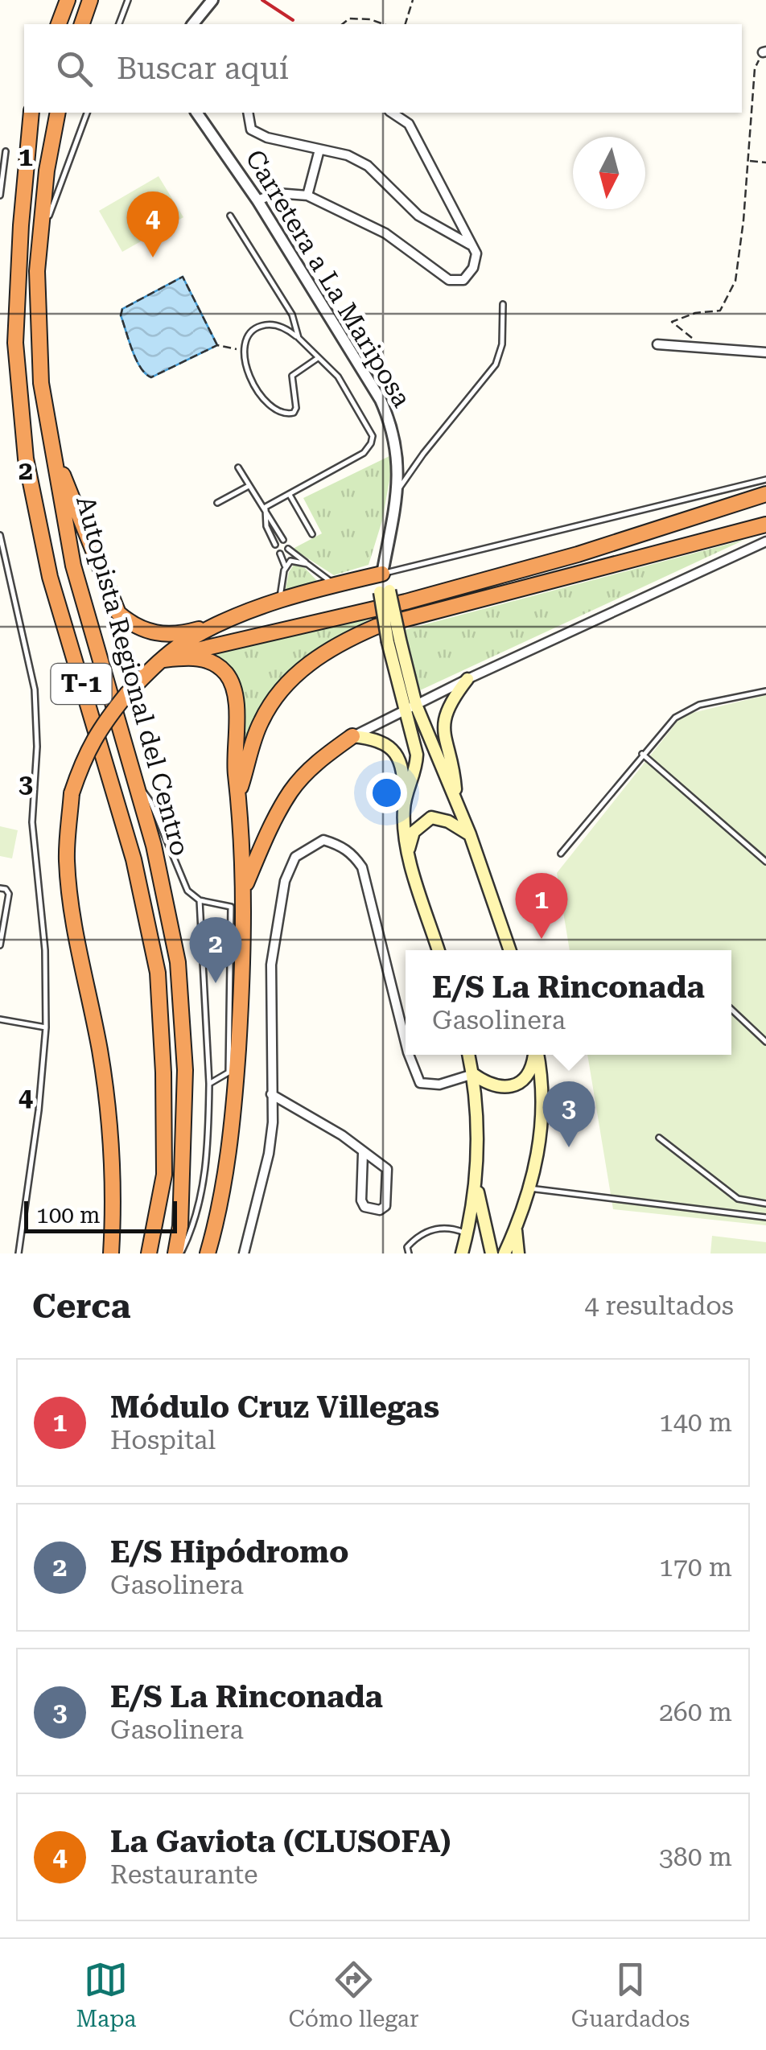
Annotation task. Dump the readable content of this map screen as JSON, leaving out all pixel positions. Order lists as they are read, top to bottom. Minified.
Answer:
{"streets":{"highway":["Autopista Regional del Centro","T-1"],"street":["Carretera a La Mariposa"]},"scale_bar":"100 m","north":"bottom","page":{"search":"Buscar aquí","pins":["4","1","2","3"],"popup":["E/S La Rinconada","Gasolinera"],"scale":"100 m","heading":["Cerca","4 resultados"],"list":[{"mark":"1","name":"Módulo Cruz Villegas","note":"Hospital","value":"140 m"},{"mark":"2","name":"E/S Hipódromo","note":"Gasolinera","value":"170 m"},{"mark":"3","name":"E/S La Rinconada","note":"Gasolinera","value":"260 m"},{"mark":"4","name":"La Gaviota (CLUSOFA)","note":"Restaurante","value":"380 m"}],"nav":["Mapa","Cómo llegar","Guardados"]},"grid":{"rows":["1","2","3","4"]}}
